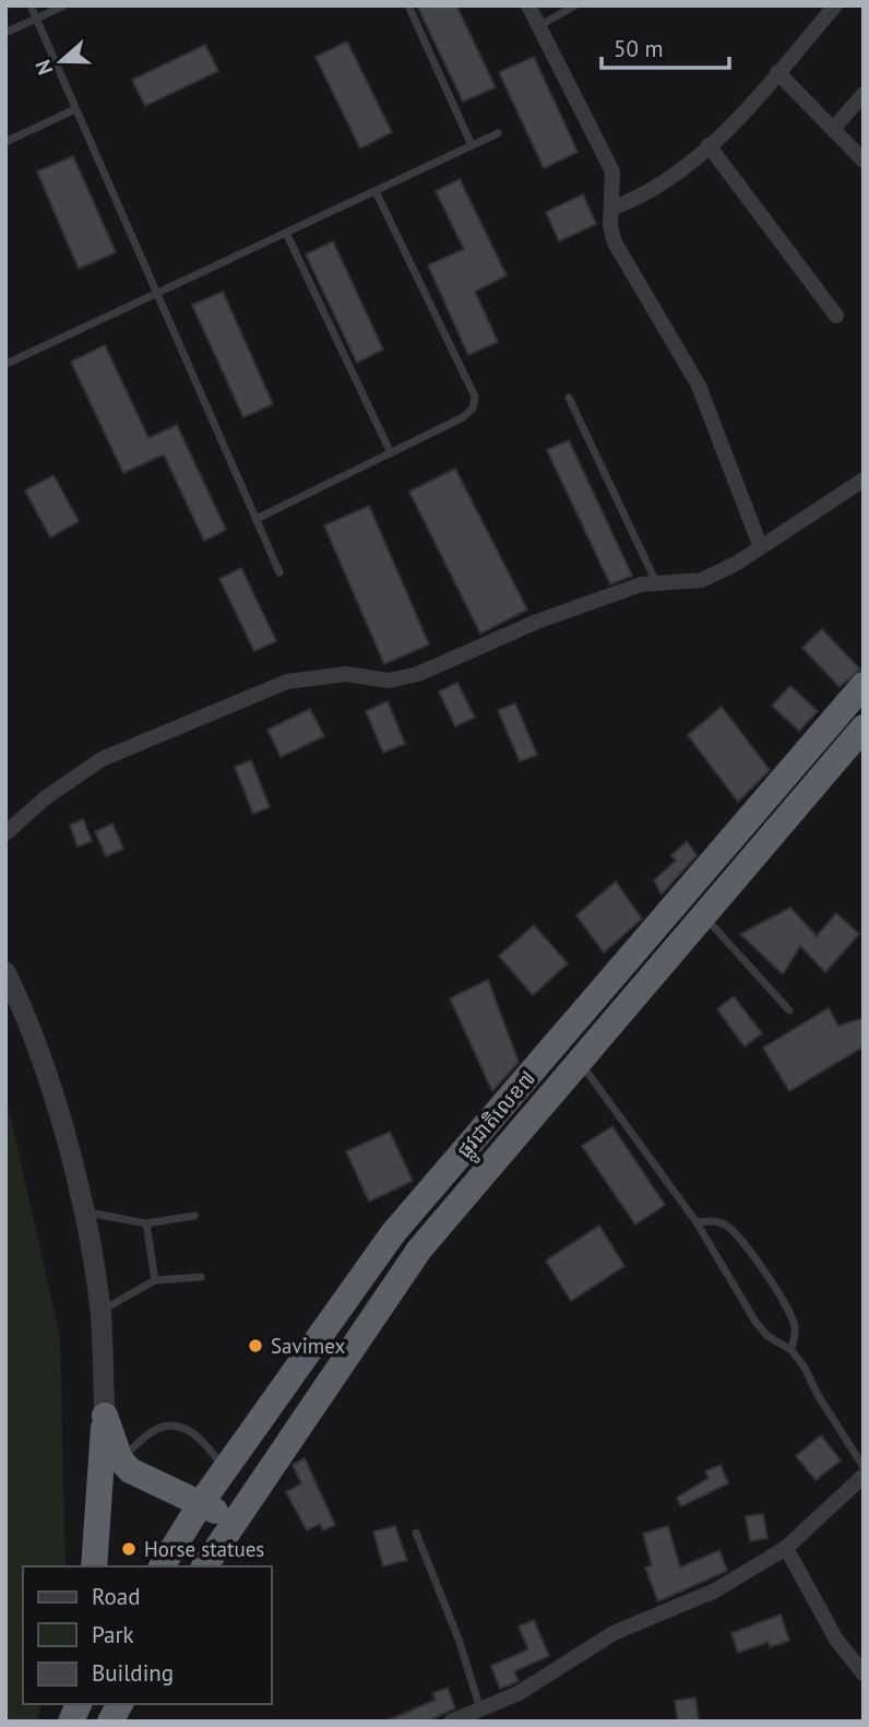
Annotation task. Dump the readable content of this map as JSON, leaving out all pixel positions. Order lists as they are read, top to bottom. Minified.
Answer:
{"streets":{"highway":["ផ្លូវជាតិលេខ៧"]},"places":["Savimex","Horse statues"],"legend":["Road","Park","Building"],"scale_bar":"50 m","north":"left"}
